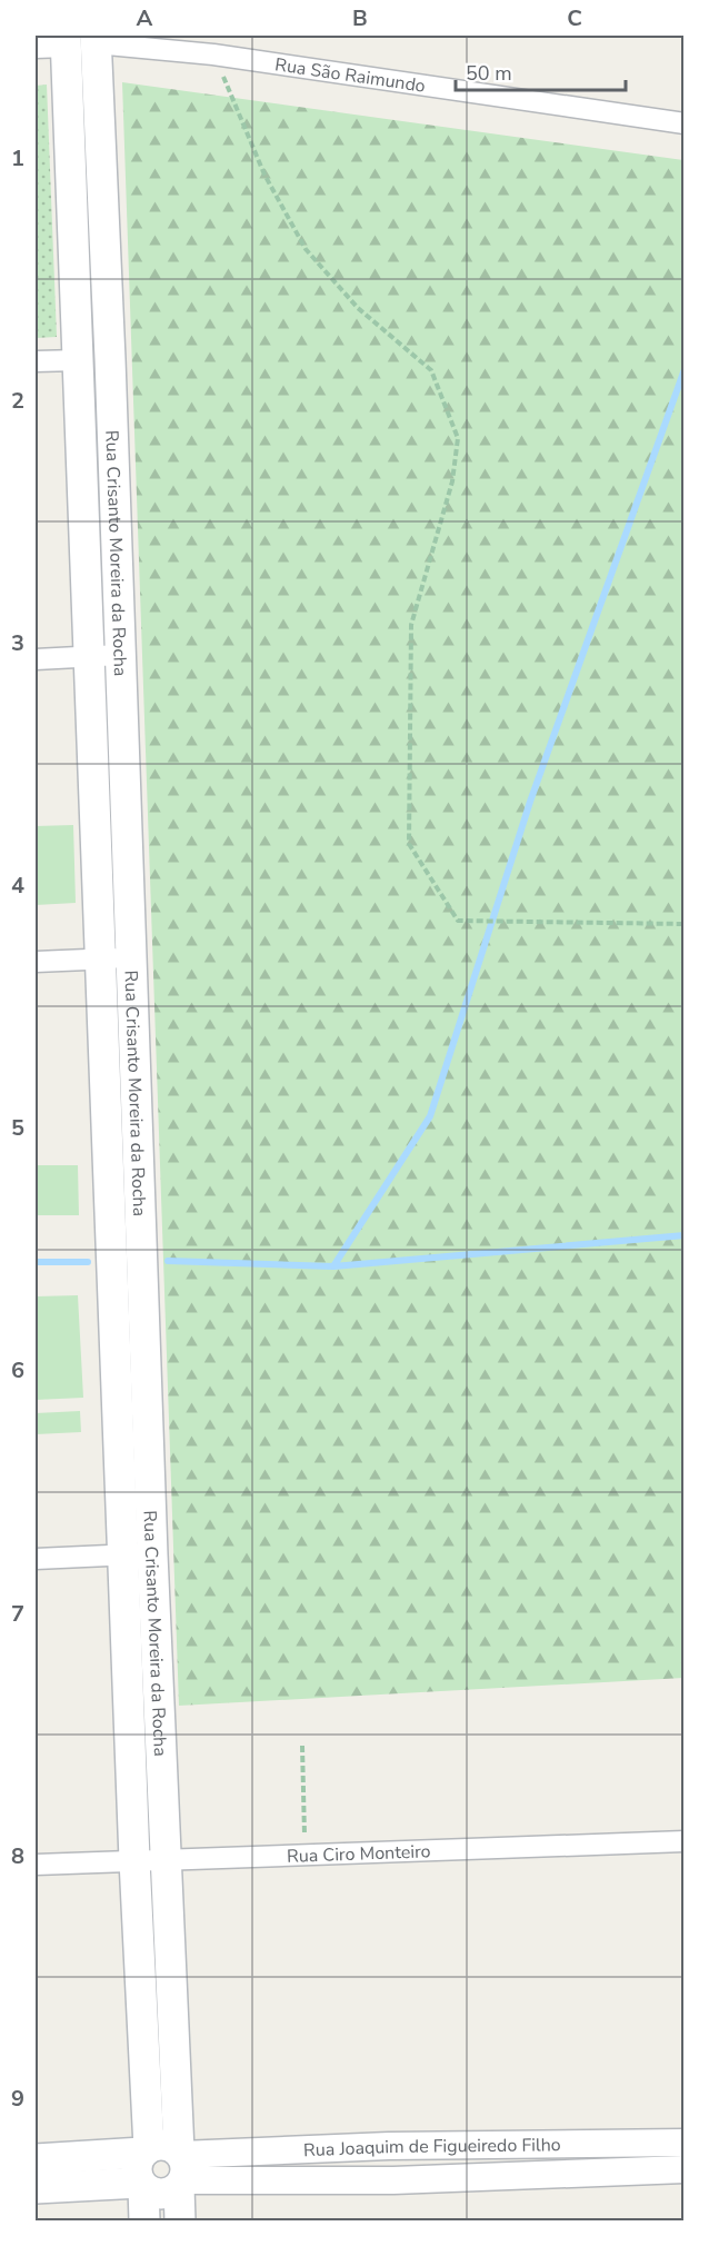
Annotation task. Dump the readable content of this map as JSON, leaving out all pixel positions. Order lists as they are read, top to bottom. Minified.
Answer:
{"streets":{"main road":["Rua Crisanto Moreira da Rocha"],"street":["Rua São Raimundo","Rua Ciro Monteiro","Rua Joaquim de Figueiredo Filho"]},"crossings":[["Rua São Raimundo","Rua Crisanto Moreira da Rocha"],["Rua Crisanto Moreira da Rocha","Rua Ciro Monteiro"],["Rua Crisanto Moreira da Rocha","Rua Joaquim de Figueiredo Filho"]],"scale_bar":"50 m","grid":{"columns":["A","B","C"],"rows":["1","2","3","4","5","6","7","8","9"]}}
